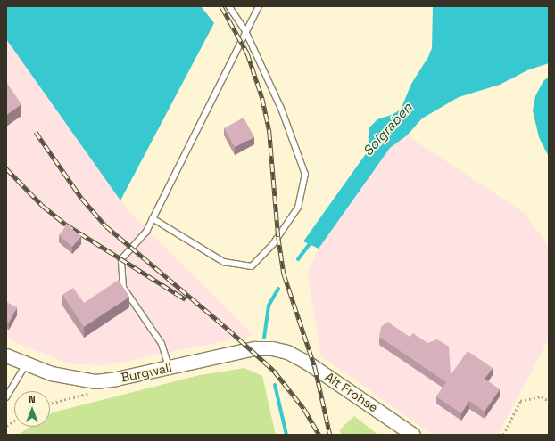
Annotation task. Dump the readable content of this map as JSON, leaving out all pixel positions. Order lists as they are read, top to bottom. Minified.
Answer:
{"streets":{"street":["Burgwall","Alt Frohse"]},"crossings":[["Burgwall","Alt Frohse"]],"water":["Solgraben"],"north":"top"}
